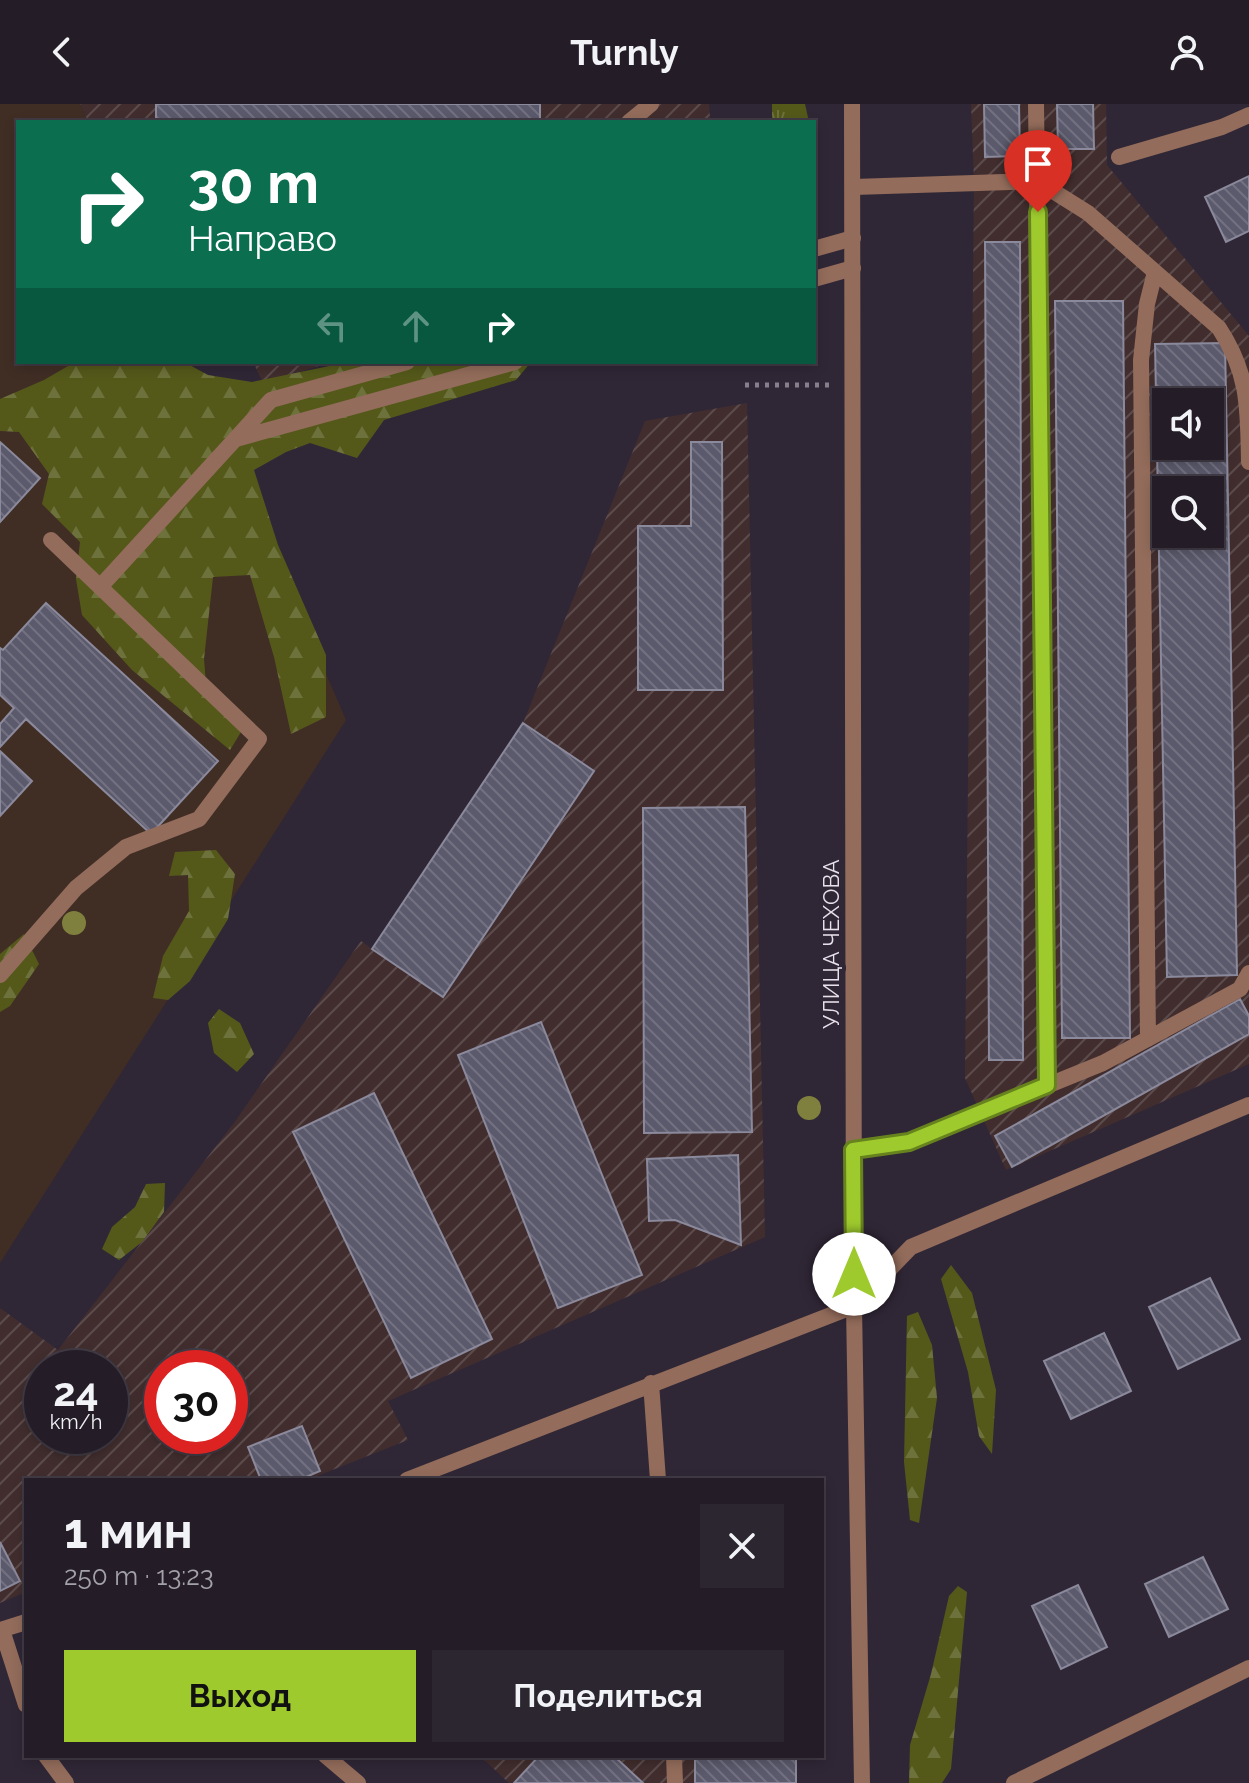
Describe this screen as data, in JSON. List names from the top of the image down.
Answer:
{
  "streets": {
    "street": ["УЛИЦА ЧЕХОВА"]
  },
  "page": {
    "header": "Turnly",
    "turn": ["30 m", "Направо"],
    "speed": "24 km/h",
    "limit": "30",
    "heading": ["1 мин", "250 m · 13:23"],
    "buttons": ["Выход", "Поделиться"]
  }
}
